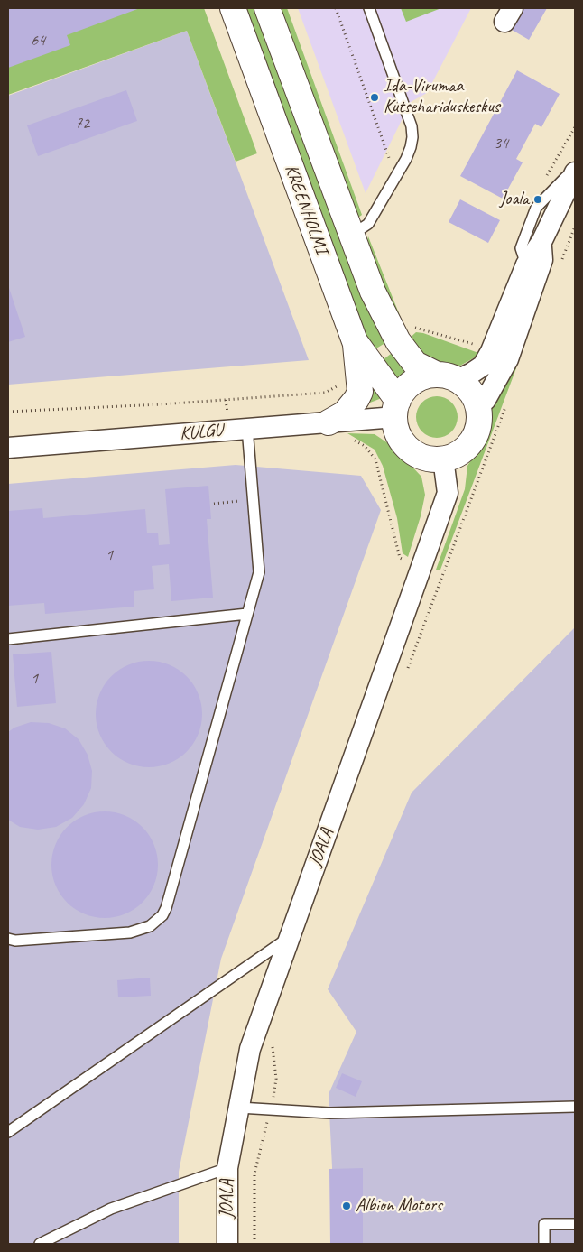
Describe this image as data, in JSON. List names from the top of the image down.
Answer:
{
  "streets": {
    "main road": ["KREENHOLMI"],
    "street": ["KULGU", "JOALA"]
  },
  "crossings": [
    ["KREENHOLMI", "KULGU"],
    ["KREENHOLMI", "JOALA"],
    ["KULGU", "JOALA"]
  ],
  "places": ["Ida-Virumaa Kutsehariduskeskus", "Joala", "Albion Motors"],
  "house_numbers": [
    "64",
    "72",
    "34",
    "1",
    "1"
  ]
}
